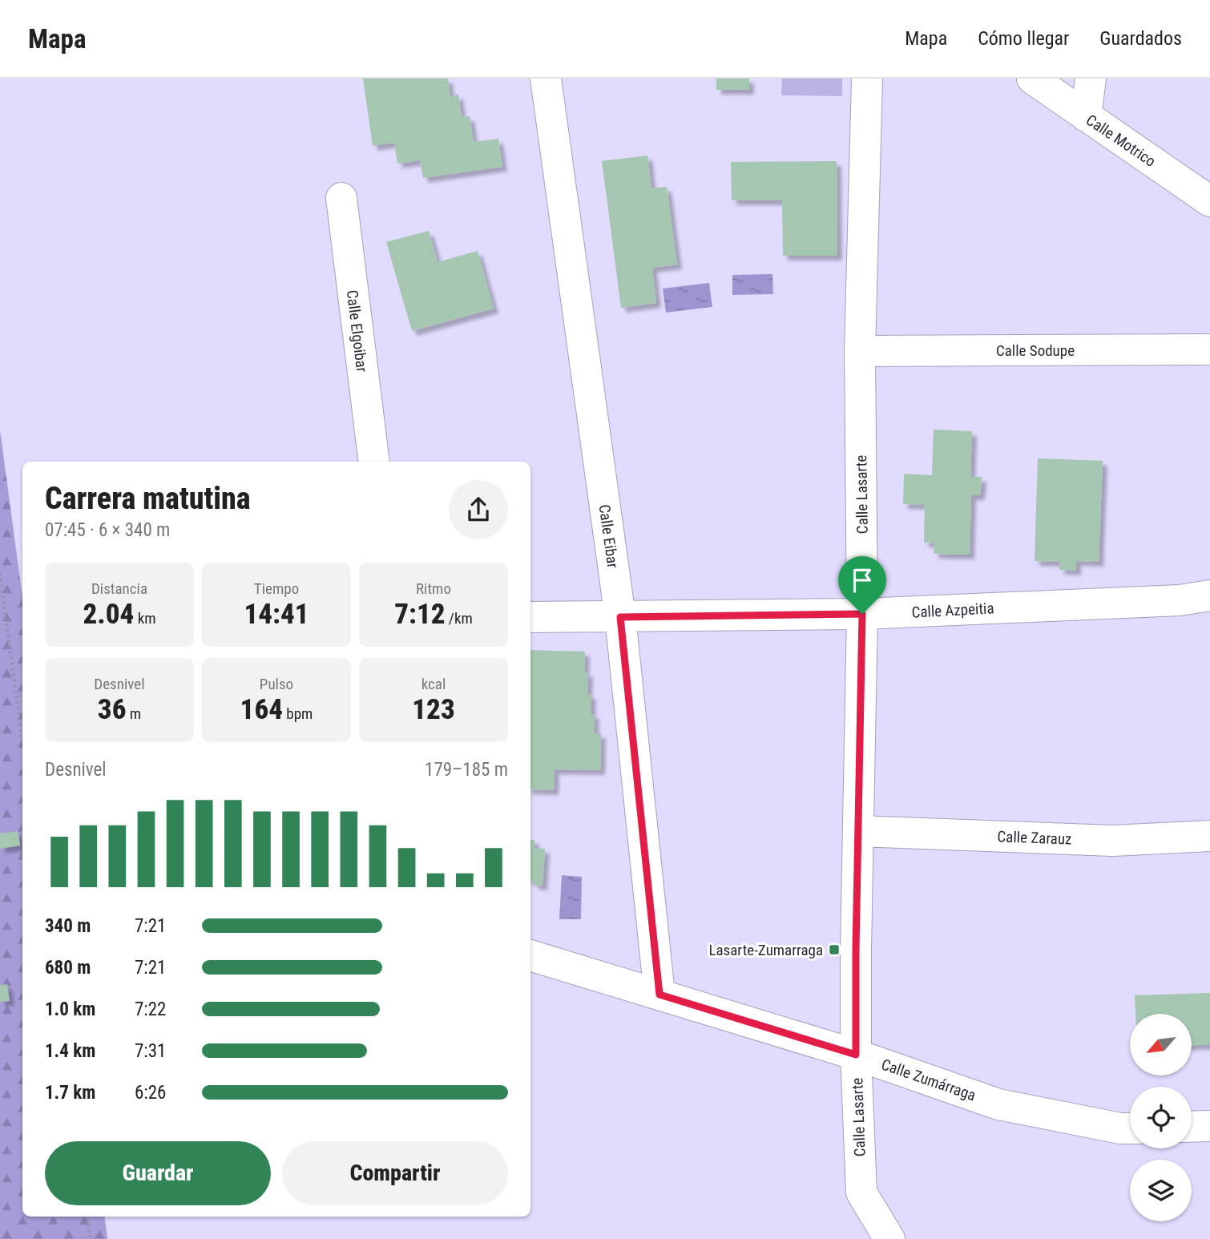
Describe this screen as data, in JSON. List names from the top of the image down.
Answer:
{
  "streets": {
    "street": [
      "Calle Motrico",
      "Calle Elgoibar",
      "Calle Sodupe",
      "Calle Lasarte",
      "Calle Eibar",
      "Calle Azpeitia",
      "Calle Zarauz",
      "Calle Zumárraga"
    ]
  },
  "crossings": [
    ["Calle Sodupe", "Calle Lasarte"],
    ["Calle Lasarte", "Calle Azpeitia"],
    ["Calle Lasarte", "Calle Zarauz"],
    ["Calle Lasarte", "Calle Zumárraga"],
    ["Calle Eibar", "Calle Azpeitia"],
    ["Calle Eibar", "Calle Zumárraga"]
  ],
  "places": {
    "transit": ["Lasarte-Zumarraga"]
  },
  "north": "bottom left",
  "page": {
    "header": "Mapa",
    "nav": ["Mapa", "Cómo llegar", "Guardados"],
    "heading": ["Carrera matutina", "07:45 · 6 × 340 m"],
    "stats": [
      ["Distancia", "2.04 km"],
      ["Tiempo", "14:41"],
      ["Ritmo", "7:12 /km"],
      ["Desnivel", "36 m"],
      ["Pulso", "164 bpm"],
      ["kcal", "123"]
    ],
    "chart": ["Desnivel", "179–185 m"],
    "list": [
      {
        "name": "340 m",
        "note": "7:21"
      },
      {
        "name": "680 m",
        "note": "7:21"
      },
      {
        "name": "1.0 km",
        "note": "7:22"
      },
      {
        "name": "1.4 km",
        "note": "7:31"
      },
      {
        "name": "1.7 km",
        "note": "6:26"
      }
    ],
    "buttons": ["Guardar", "Compartir"]
  }
}
